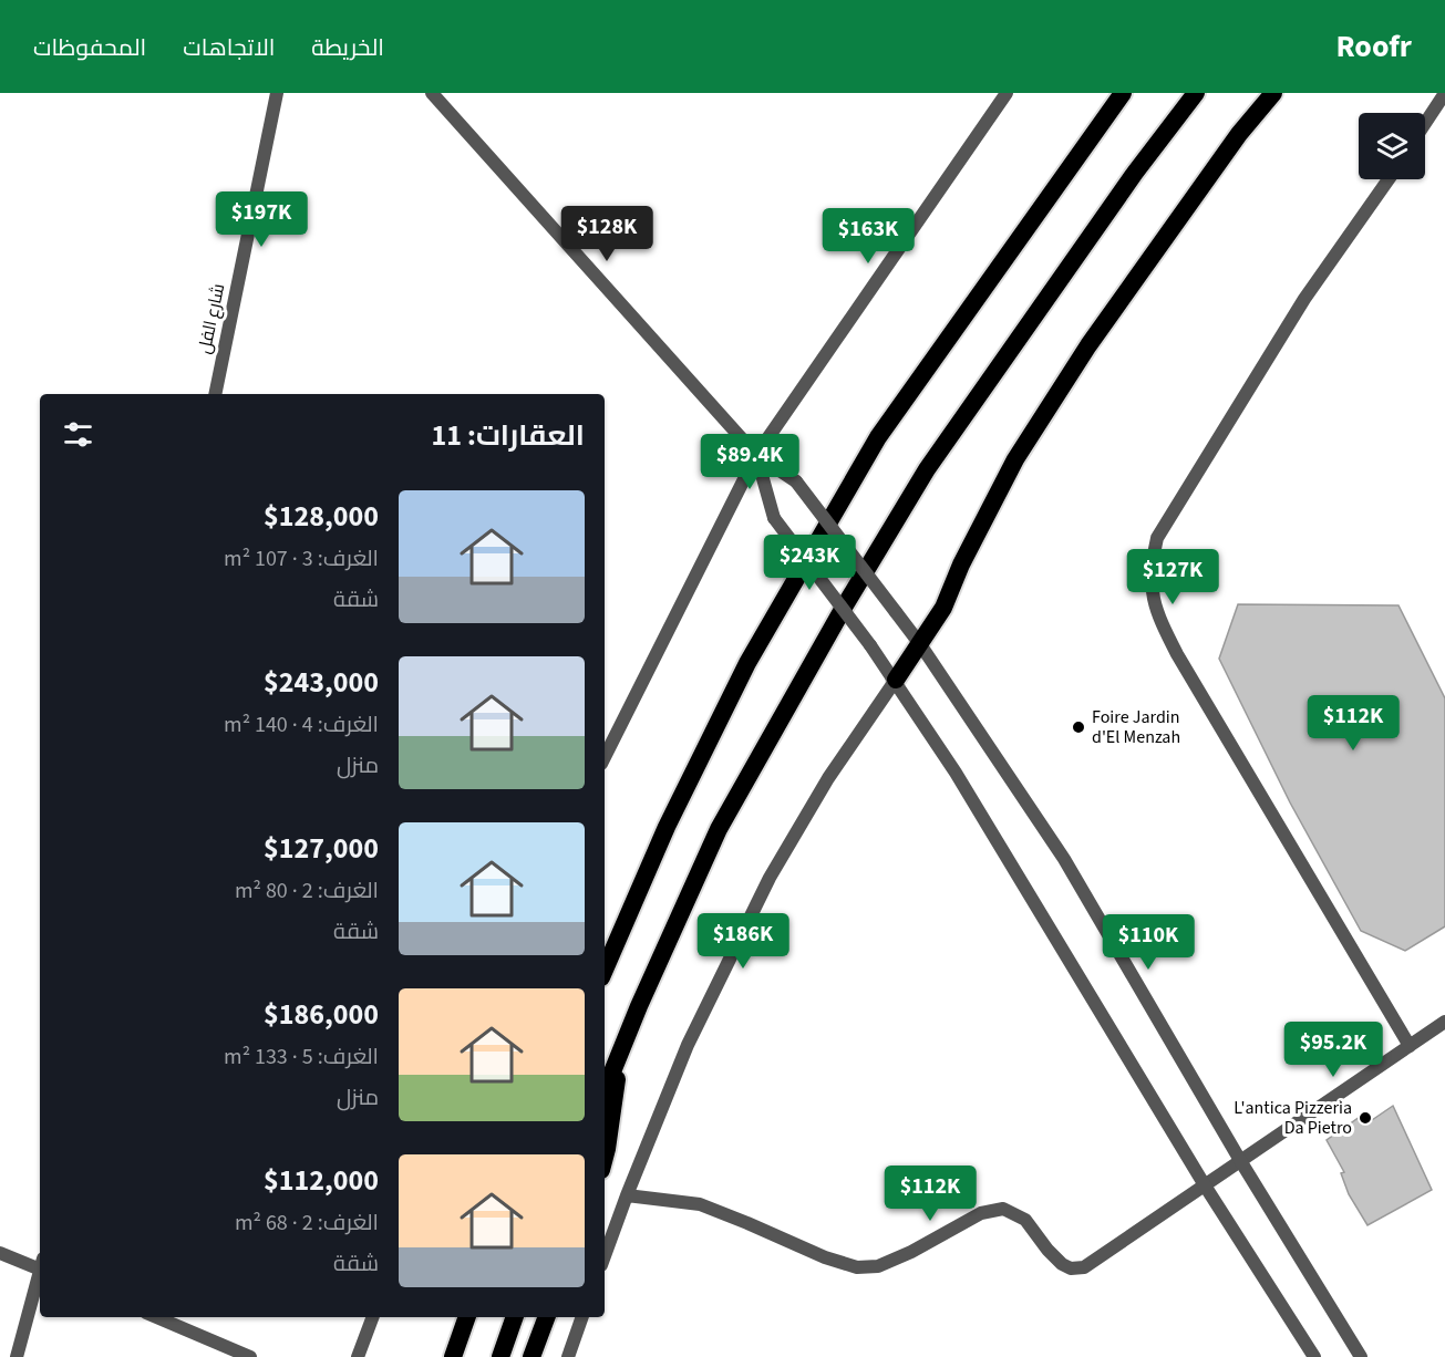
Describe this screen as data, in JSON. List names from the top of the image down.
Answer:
{
  "streets": {
    "street": ["شارع الفل"]
  },
  "places": ["Foire Jardin d'El Menzah", "L'antica Pizzeria Da Pietro"],
  "page": {
    "header": "Roofr",
    "nav": ["الخريطة", "الاتجاهات", "المحفوظات"],
    "price": [
      "$197K",
      "$128K",
      "$163K",
      "$89.4K",
      "$243K",
      "$127K",
      "$112K",
      "$186K",
      "$110K",
      "$95.2K",
      "$112K"
    ],
    "heading": "العقارات: 11",
    "list": [
      {
        "name": "$128,000",
        "note": "الغرف: 3 · 107 m² · شقة"
      },
      {
        "name": "$243,000",
        "note": "الغرف: 4 · 140 m² · منزل"
      },
      {
        "name": "$127,000",
        "note": "الغرف: 2 · 80 m² · شقة"
      },
      {
        "name": "$186,000",
        "note": "الغرف: 5 · 133 m² · منزل"
      },
      {
        "name": "$112,000",
        "note": "الغرف: 2 · 68 m² · شقة"
      }
    ]
  }
}
